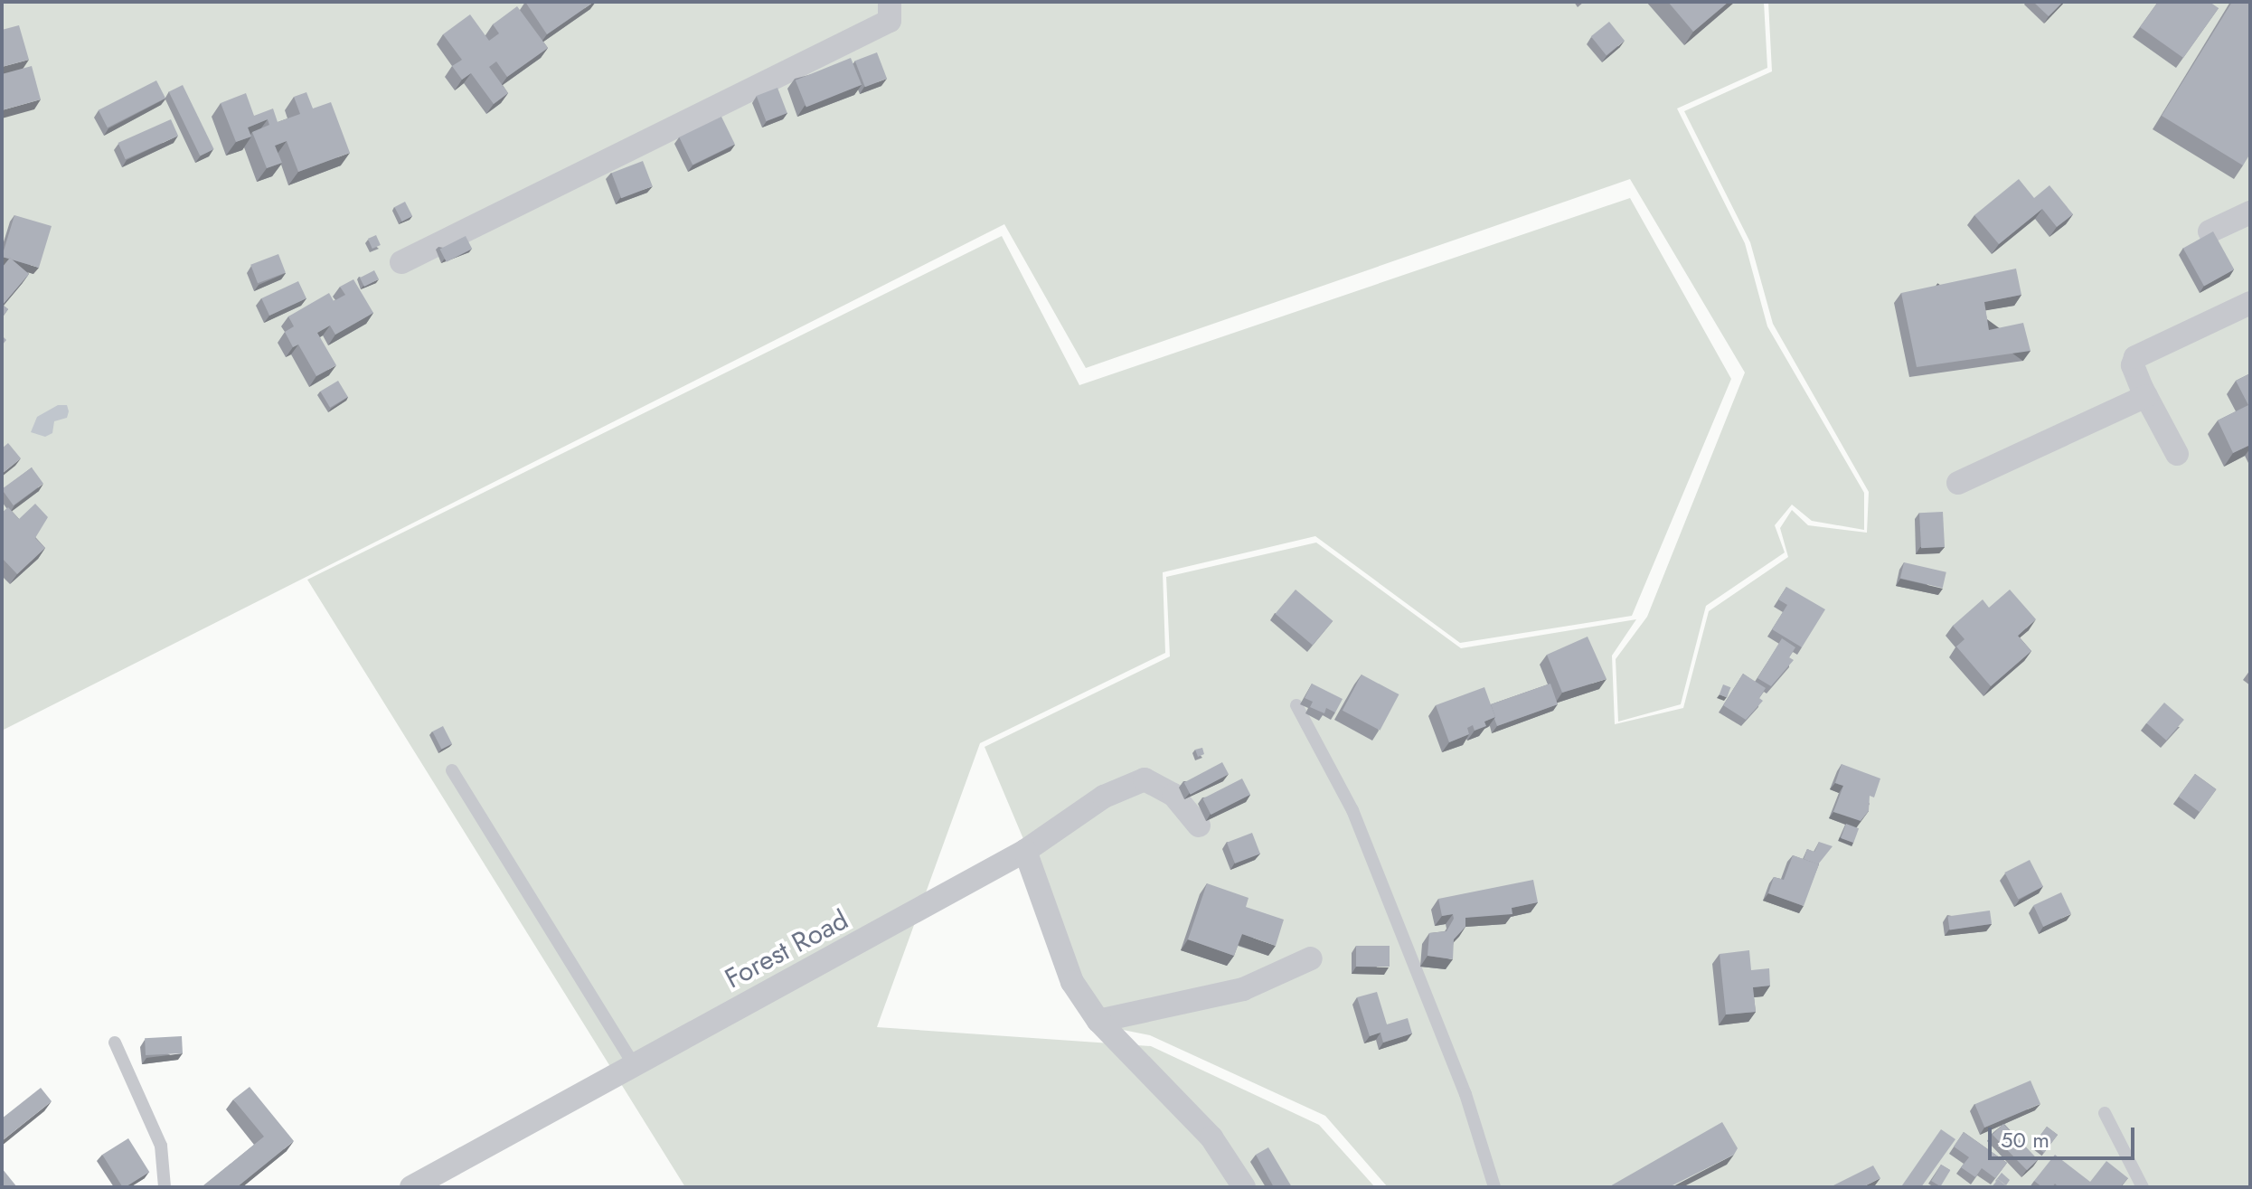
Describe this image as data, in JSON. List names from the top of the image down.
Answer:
{
  "streets": {
    "street": ["Forest Road"]
  },
  "scale_bar": "50 m"
}
